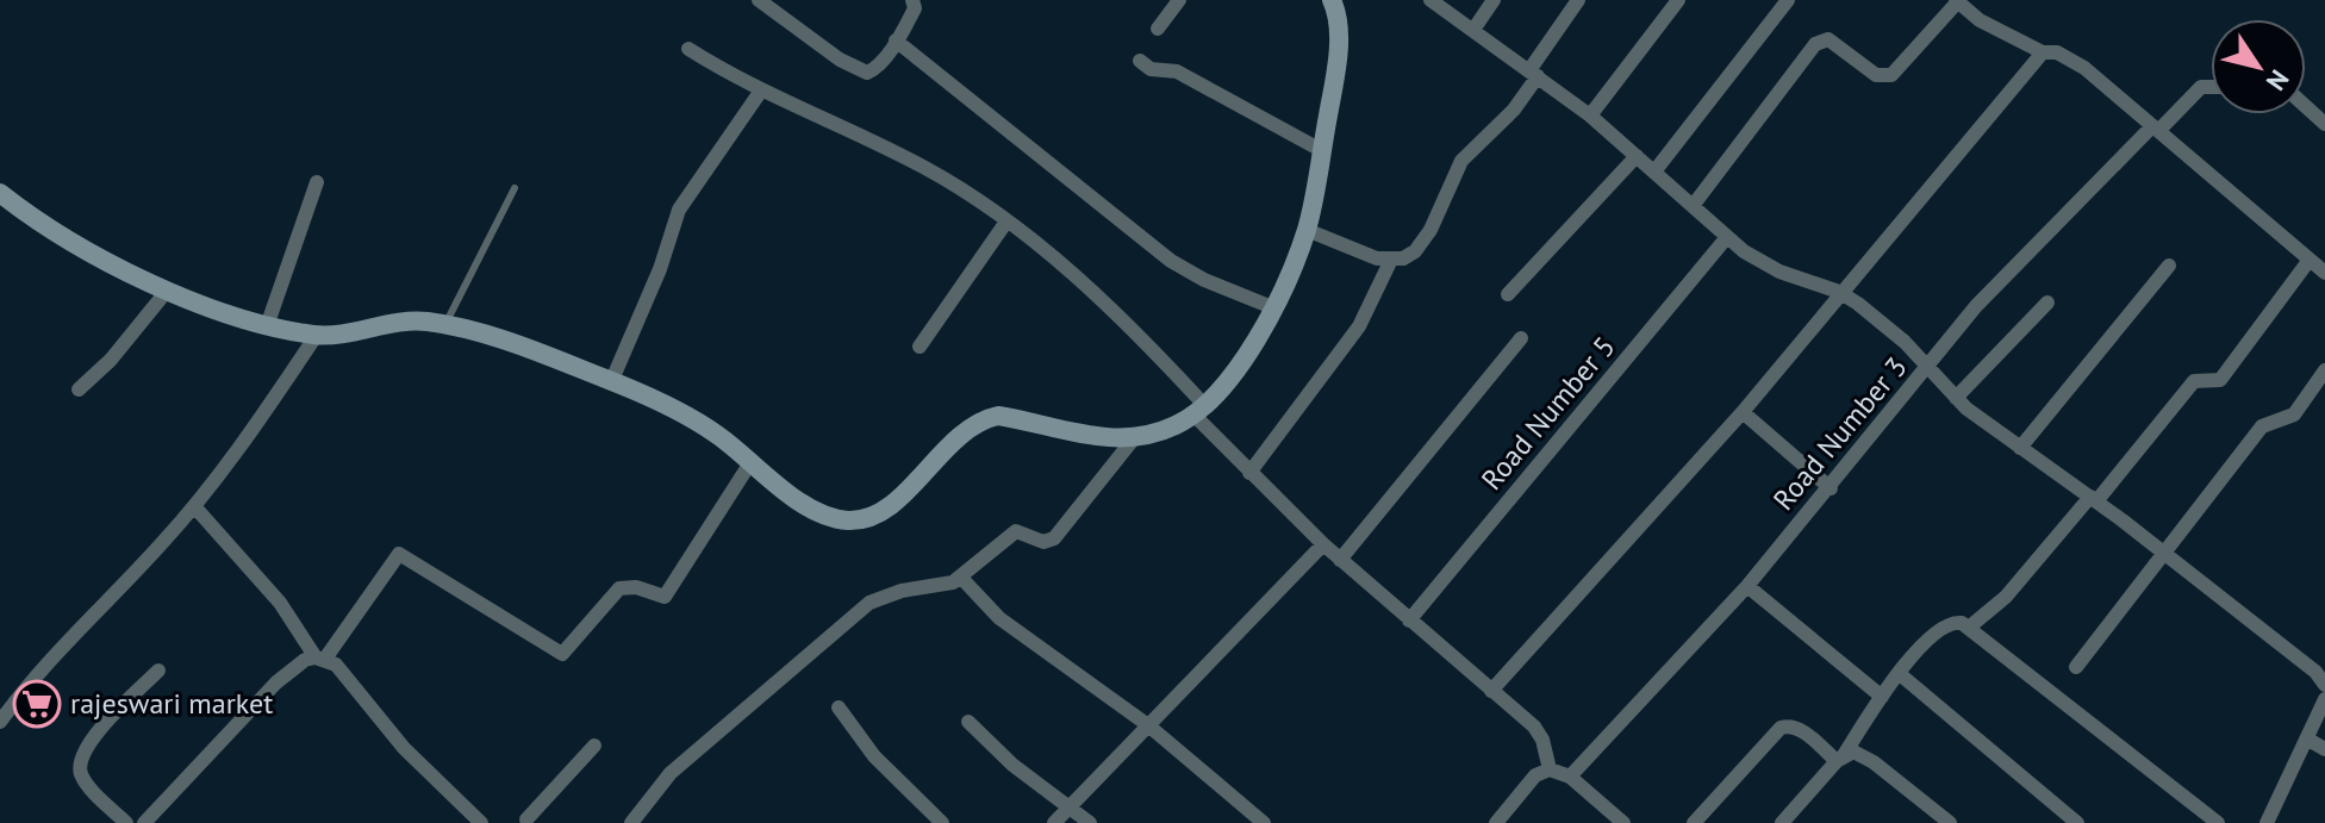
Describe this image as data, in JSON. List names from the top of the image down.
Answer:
{
  "streets": {
    "street": ["Road Number 5", "Road Number 3"]
  },
  "places": {
    "supermarket": ["rajeswari market"]
  },
  "north": "bottom right"
}
